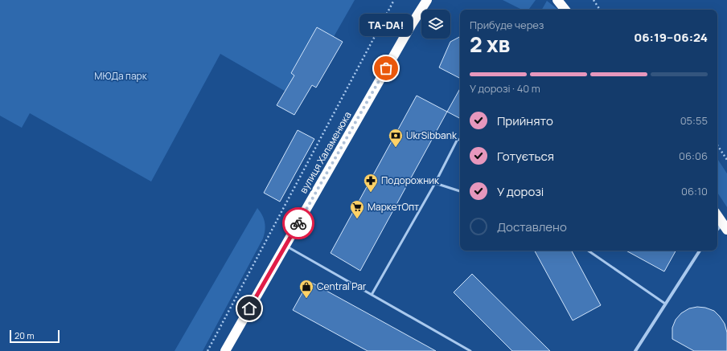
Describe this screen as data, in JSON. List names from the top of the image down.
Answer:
{
  "streets": {
    "highway": ["вулиця Халаменюка"]
  },
  "parks": ["МЮДа парк"],
  "places": {
    "other": ["TA-DA!"],
    "bank": ["UkrSibbank"],
    "pharmacy": ["Подорожник"],
    "supermarket": ["МаркетОпт"],
    "shop": ["Central Par"]
  },
  "scale_bar": "20 m",
  "page": {
    "heading": ["2 хв", "Прибуде через", "06:19–06:24"],
    "bubble": "TA-DA!",
    "bar": "У дорозі · 40 m",
    "list": [
      ["Прийнято", "05:55"],
      ["Готується", "06:06"],
      ["У дорозі", "06:10"],
      "Доставлено"
    ],
    "scale": "20 m"
  }
}
